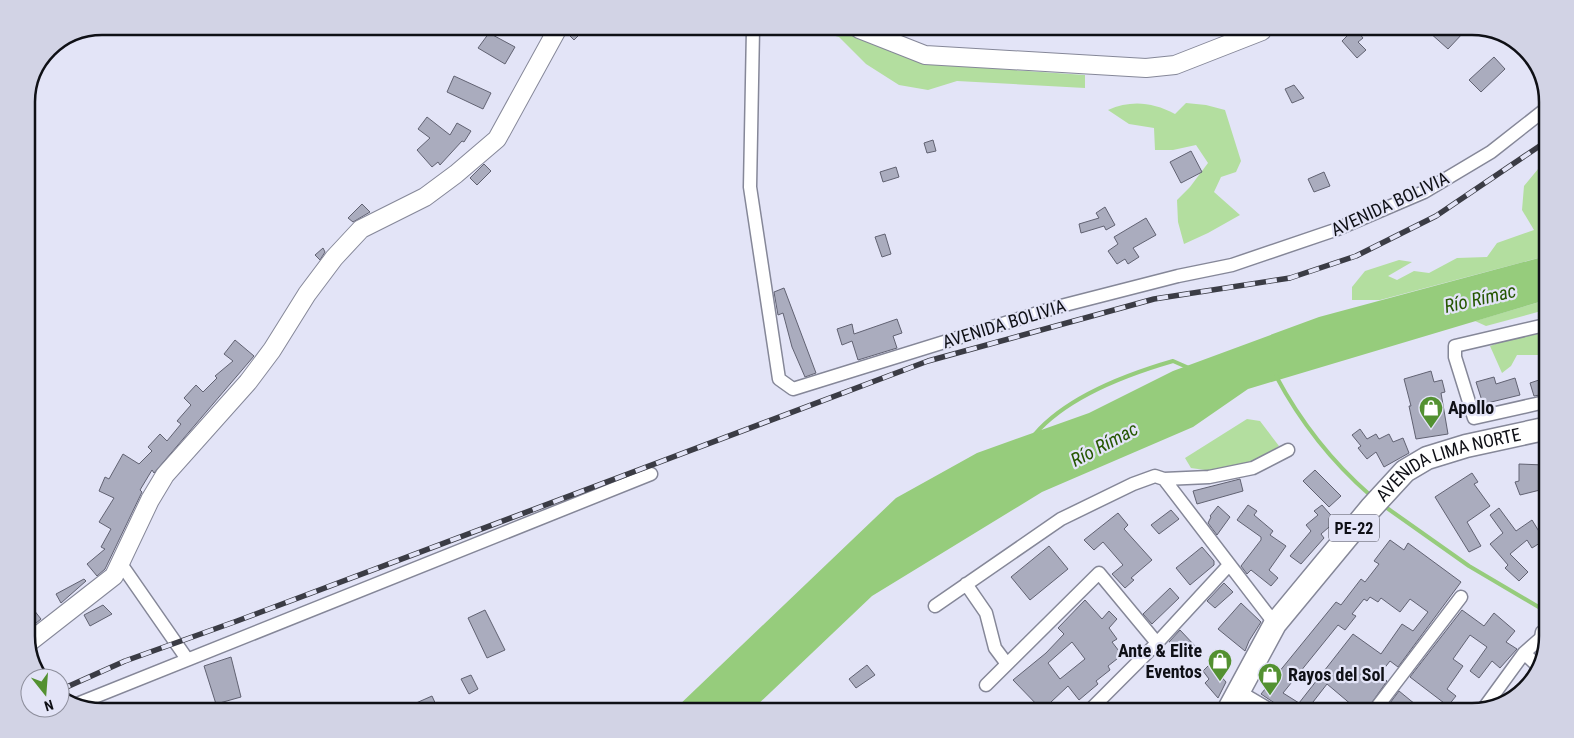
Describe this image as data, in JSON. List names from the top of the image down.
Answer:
{
  "streets": {
    "highway": ["AVENIDA LIMA NORTE", "PE-22"],
    "street": ["AVENIDA BOLIVIA"]
  },
  "water": ["Río Rímac"],
  "places": {
    "shop": ["Apollo", "Ante & Elite Eventos", "Rayos del Sol"]
  },
  "north": "bottom"
}
